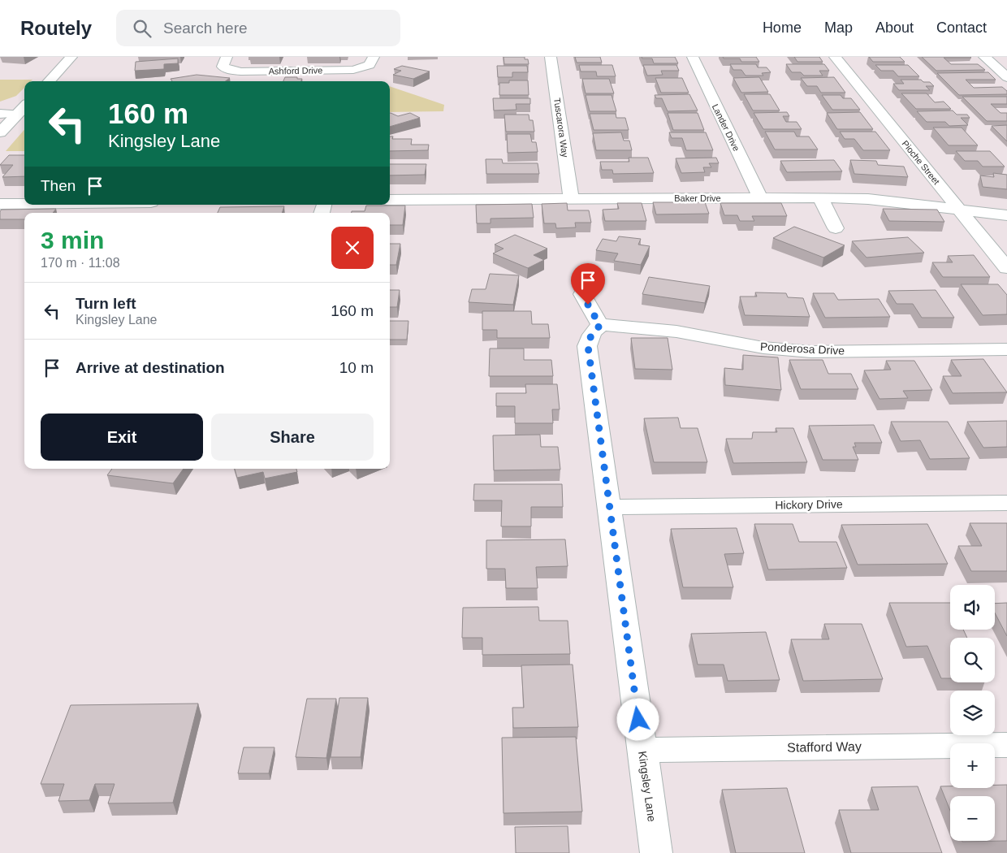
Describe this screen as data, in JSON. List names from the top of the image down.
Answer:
{
  "streets": {
    "street": [
      "Ashford Drive",
      "Tuscarora Way",
      "Lander Drive",
      "Pioche Street",
      "Baker Drive",
      "Ponderosa Drive",
      "Hickory Drive",
      "Stafford Way",
      "Kingsley Lane"
    ]
  },
  "crossings": [
    ["Tuscarora Way", "Baker Drive"],
    ["Lander Drive", "Baker Drive"],
    ["Pioche Street", "Baker Drive"],
    ["Ponderosa Drive", "Kingsley Lane"],
    ["Hickory Drive", "Kingsley Lane"],
    ["Stafford Way", "Kingsley Lane"]
  ],
  "page": {
    "header": "Routely",
    "search": "Search here",
    "nav": [
      "Home",
      "Map",
      "About",
      "Contact"
    ],
    "turn": ["160 m", "Kingsley Lane"],
    "then": "Then",
    "heading": ["3 min", "170 m · 11:08"],
    "list": [
      {
        "name": "Turn left",
        "note": "Kingsley Lane",
        "value": "160 m"
      },
      {
        "name": "Arrive at destination",
        "value": "10 m"
      }
    ],
    "buttons": ["Exit", "Share"],
    "map_buttons": ["+", "−"]
  }
}
